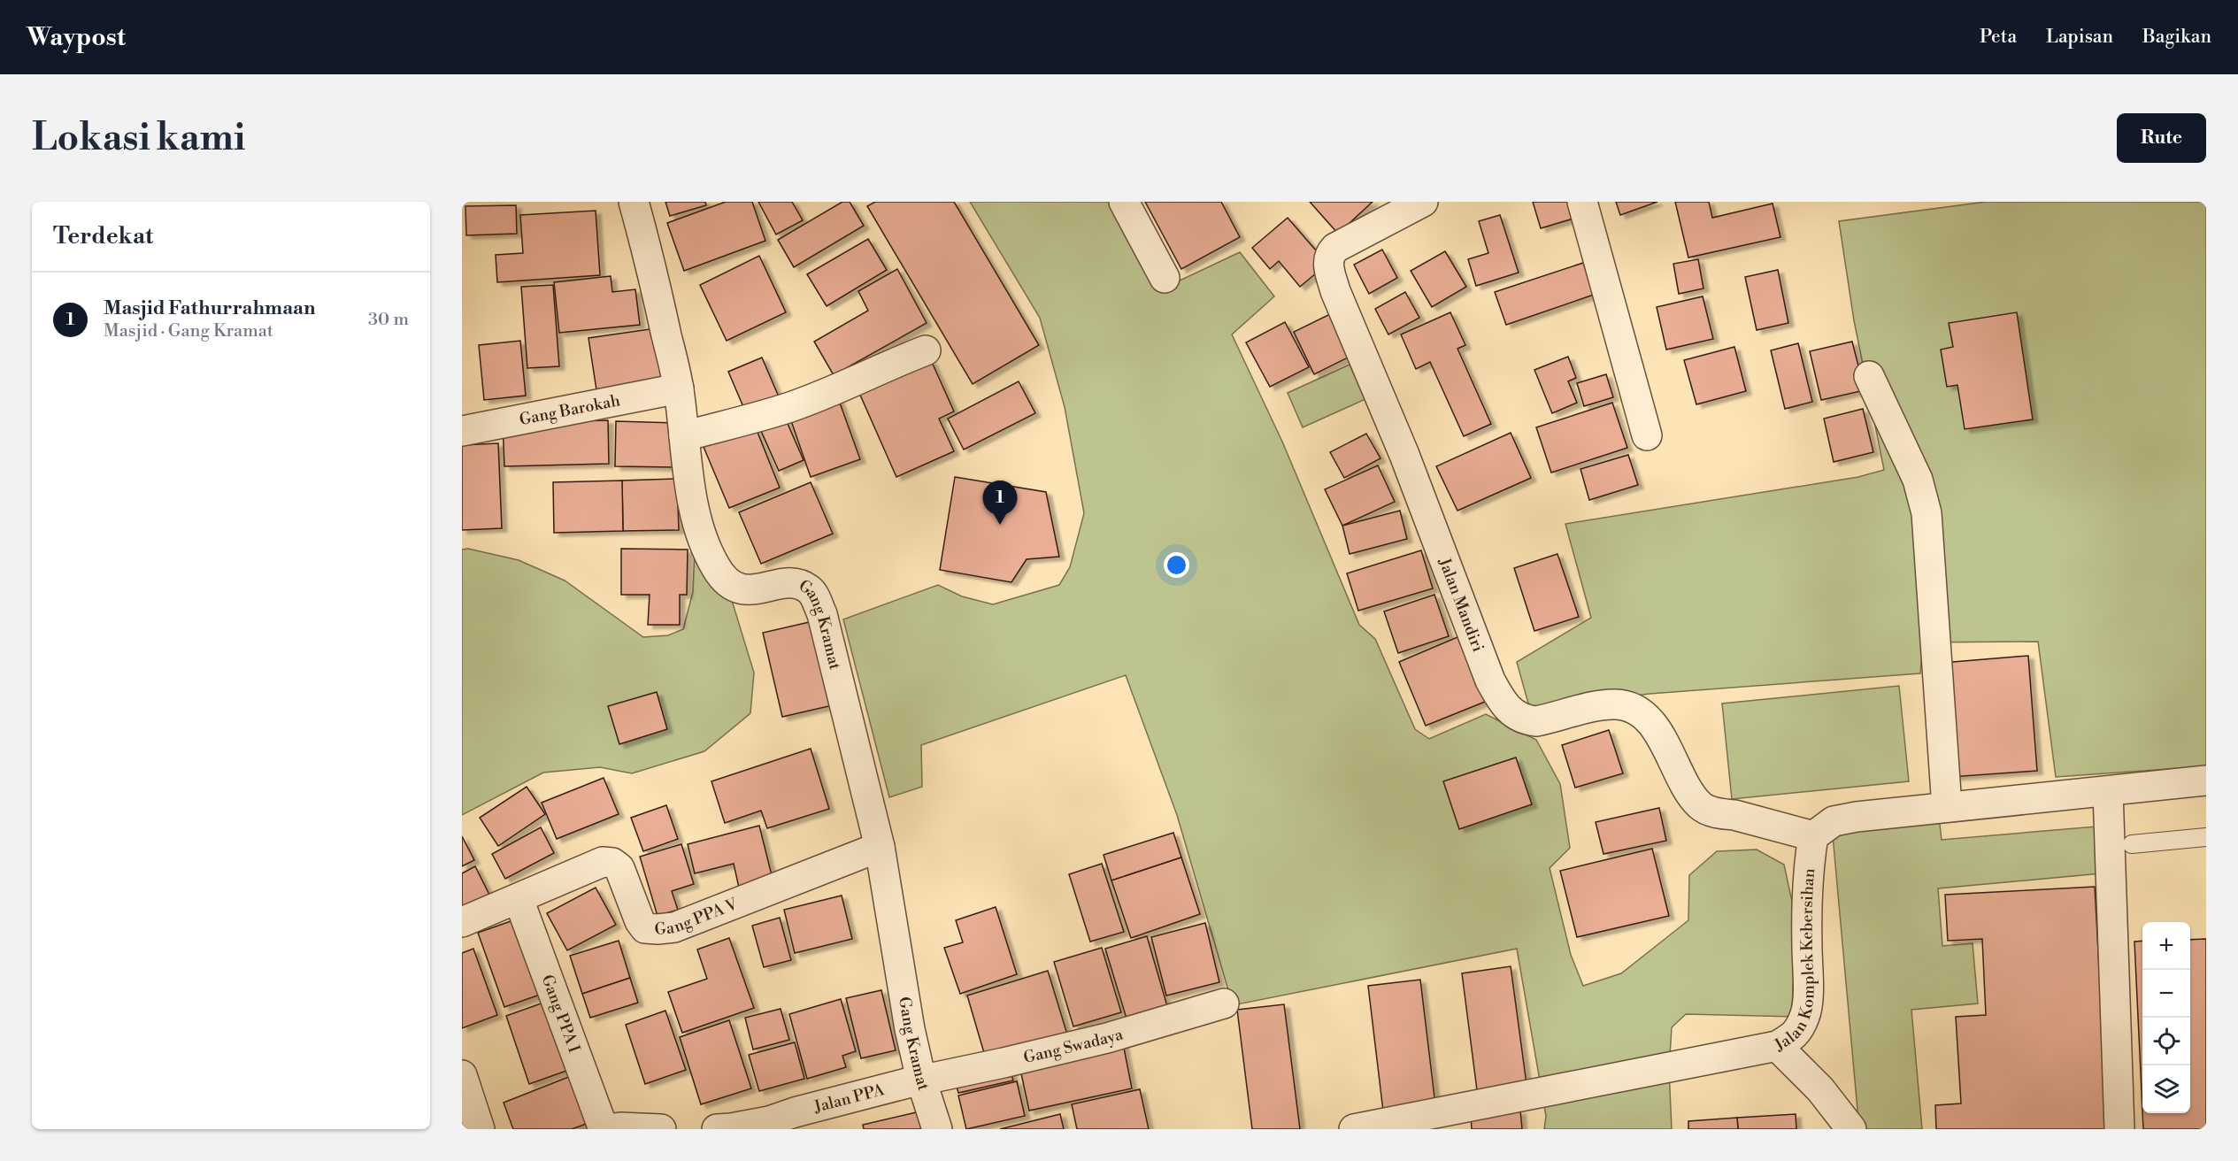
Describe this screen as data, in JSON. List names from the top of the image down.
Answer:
{
  "streets": {
    "street": [
      "Gang Barokah",
      "Jalan Mandiri",
      "Gang Kramat",
      "Gang PPA V",
      "Jalan Komplek Kebersihan",
      "Gang PPA I",
      "Gang Swadaya",
      "Jalan PPA"
    ]
  },
  "crossings": [
    ["Gang Barokah", "Gang Kramat"],
    ["Jalan Mandiri", "Jalan Komplek Kebersihan"],
    ["Gang Kramat", "Gang PPA V"],
    ["Gang Kramat", "Gang Swadaya"],
    ["Gang Kramat", "Jalan PPA"],
    ["Gang PPA V", "Gang PPA I"],
    ["Gang Swadaya", "Jalan PPA"]
  ],
  "page": {
    "header": "Waypost",
    "nav": ["Peta", "Lapisan", "Bagikan"],
    "buttons": "Rute",
    "title": "Lokasi kami",
    "heading": "Terdekat",
    "list": [
      {
        "mark": "1",
        "name": "Masjid Fathurrahmaan",
        "note": "Masjid · Gang Kramat",
        "value": "30 m"
      }
    ],
    "pins": "1",
    "map_buttons": ["+", "−"]
  }
}
